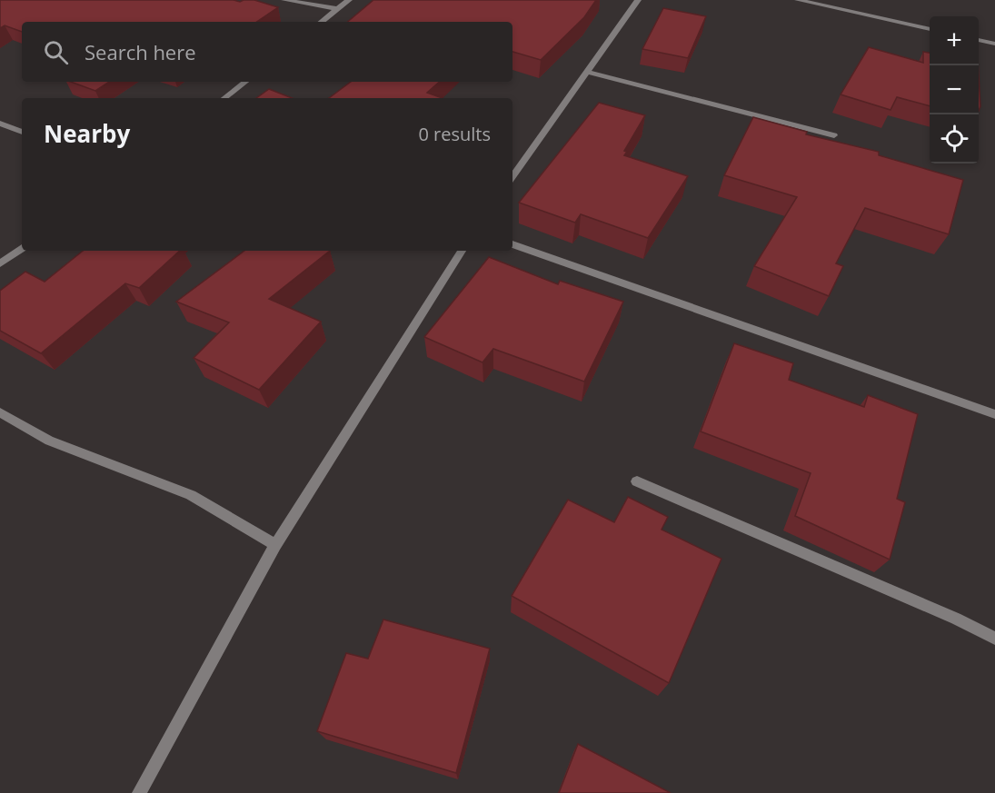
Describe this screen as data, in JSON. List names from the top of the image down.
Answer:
{
  "page": {
    "map_buttons": ["+", "−"],
    "search": "Search here",
    "heading": ["Nearby", "0 results"]
  }
}
